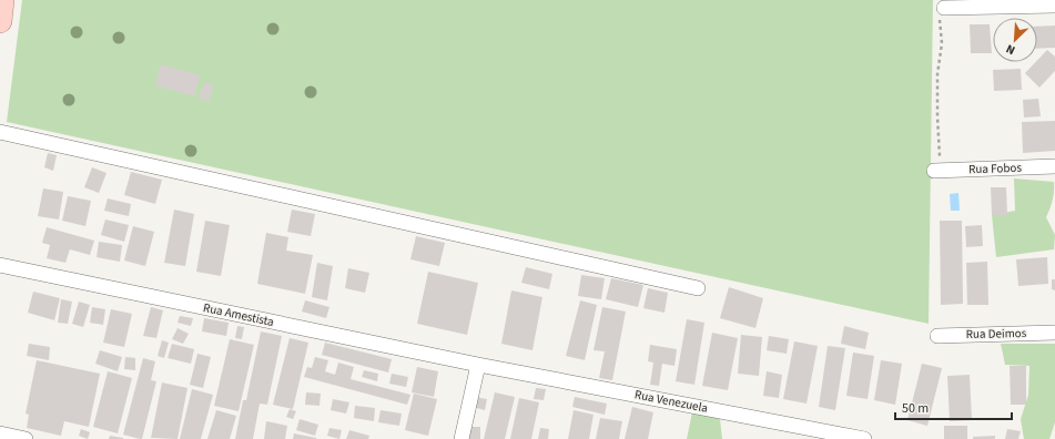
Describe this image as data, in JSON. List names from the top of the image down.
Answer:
{
  "streets": {
    "street": [
      "Rua Fobos",
      "Rua Amestista",
      "Rua Deimos",
      "Rua Venezuela"
    ]
  },
  "crossings": [
    ["Rua Amestista", "Rua Venezuela"]
  ],
  "scale_bar": "50 m",
  "north": "bottom left"
}
